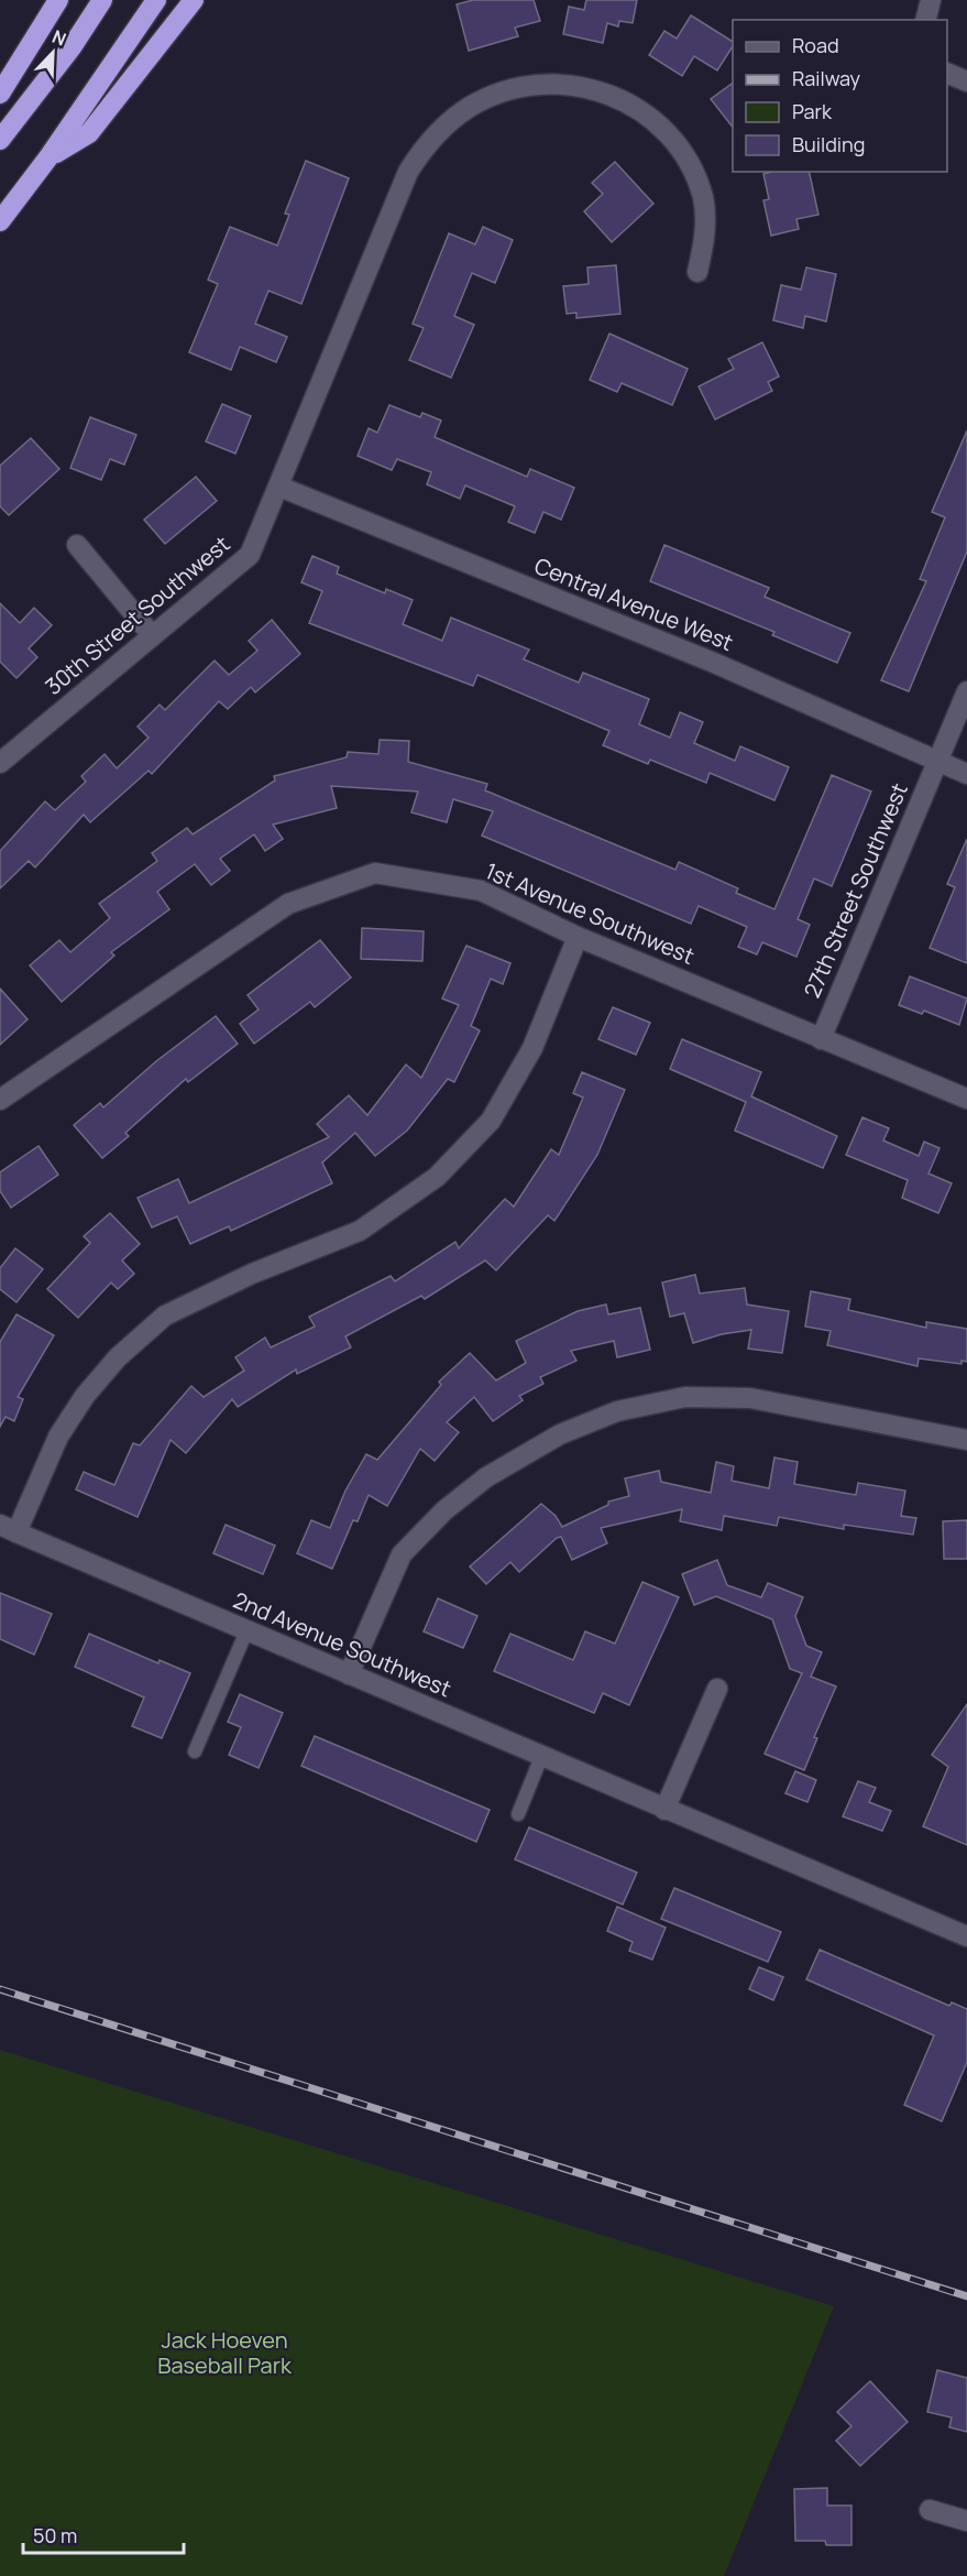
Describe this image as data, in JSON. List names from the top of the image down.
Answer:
{
  "streets": {
    "street": [
      "Central Avenue West",
      "30th Street Southwest",
      "27th Street Southwest",
      "1st Avenue Southwest",
      "2nd Avenue Southwest"
    ]
  },
  "crossings": [
    ["Central Avenue West", "30th Street Southwest"],
    ["Central Avenue West", "27th Street Southwest"],
    ["27th Street Southwest", "1st Avenue Southwest"]
  ],
  "parks": ["Jack Hoeven Baseball Park"],
  "legend": [
    "Road",
    "Railway",
    "Park",
    "Building"
  ],
  "scale_bar": "50 m",
  "north": "top right"
}
